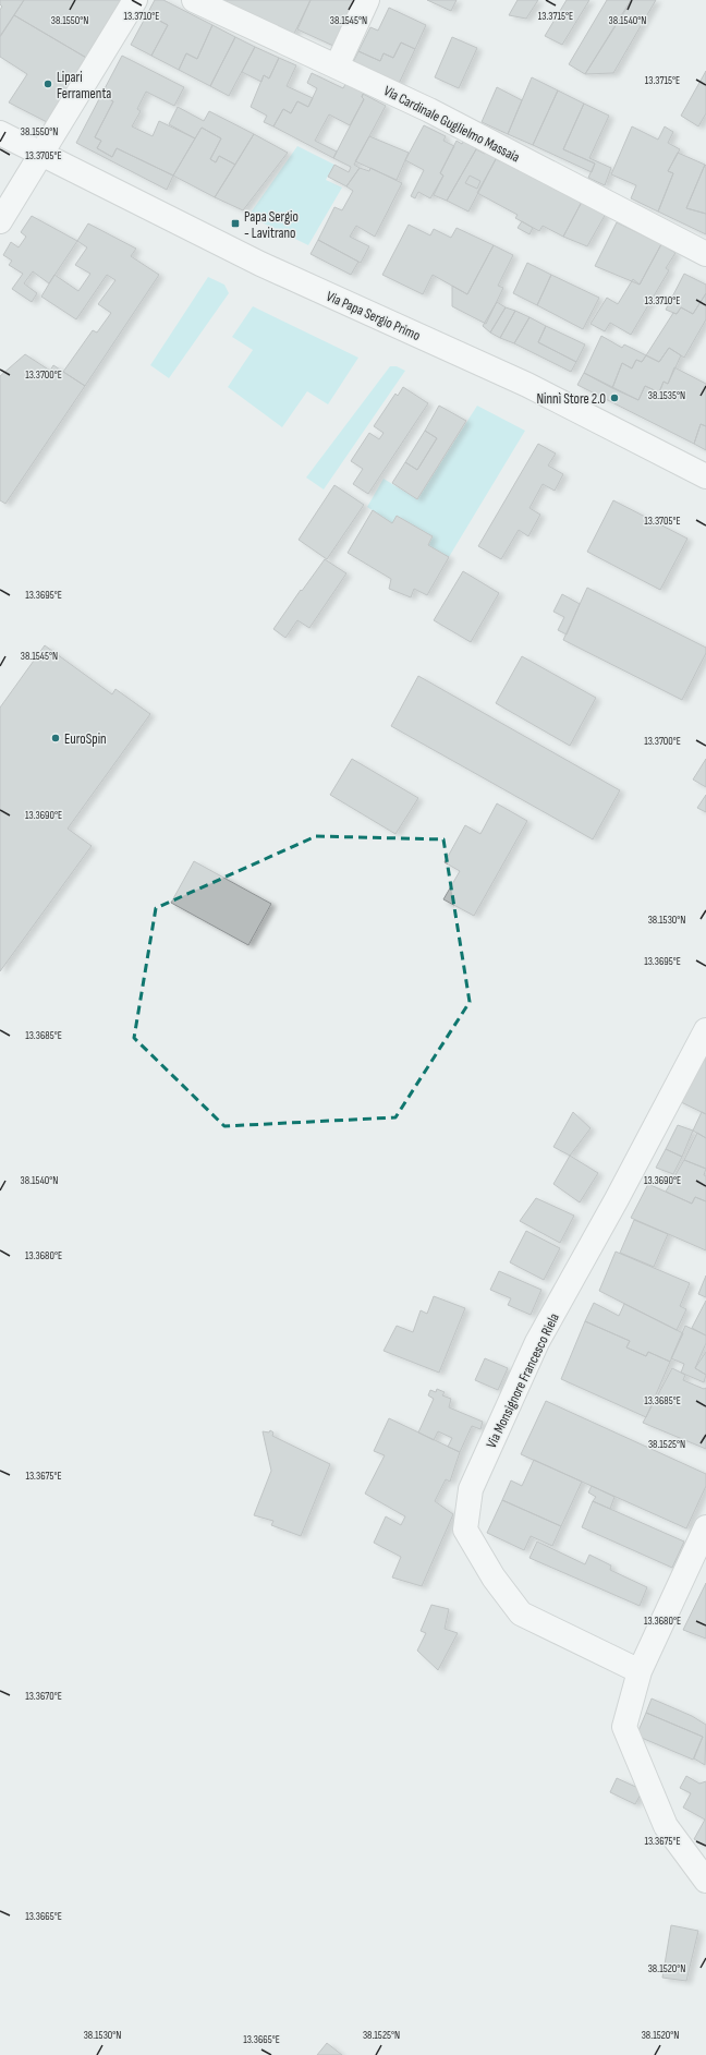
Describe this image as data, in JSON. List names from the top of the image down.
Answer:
{
  "streets": {
    "street": ["Via Cardinale Guglielmo Massaia", "Via Papa Sergio Primo", "Via Monsignore Francesco Riela"]
  },
  "places": {
    "other": ["Lipari Ferramenta", "Ninnì Store 2.0", "EuroSpin"],
    "transit": ["Papa Sergio - Lavitrano"]
  },
  "coordinates": [
    "13.3710°E",
    "13.3715°E",
    "38.1550°N",
    "38.1545°N",
    "38.1540°N",
    "13.3705°E",
    "13.3700°E",
    "38.1535°N",
    "13.3695°E",
    "13.3690°E",
    "38.1530°N",
    "13.3685°E",
    "13.3680°E",
    "38.1525°N",
    "13.3675°E",
    "13.3670°E",
    "13.3665°E",
    "38.1520°N"
  ]
}
